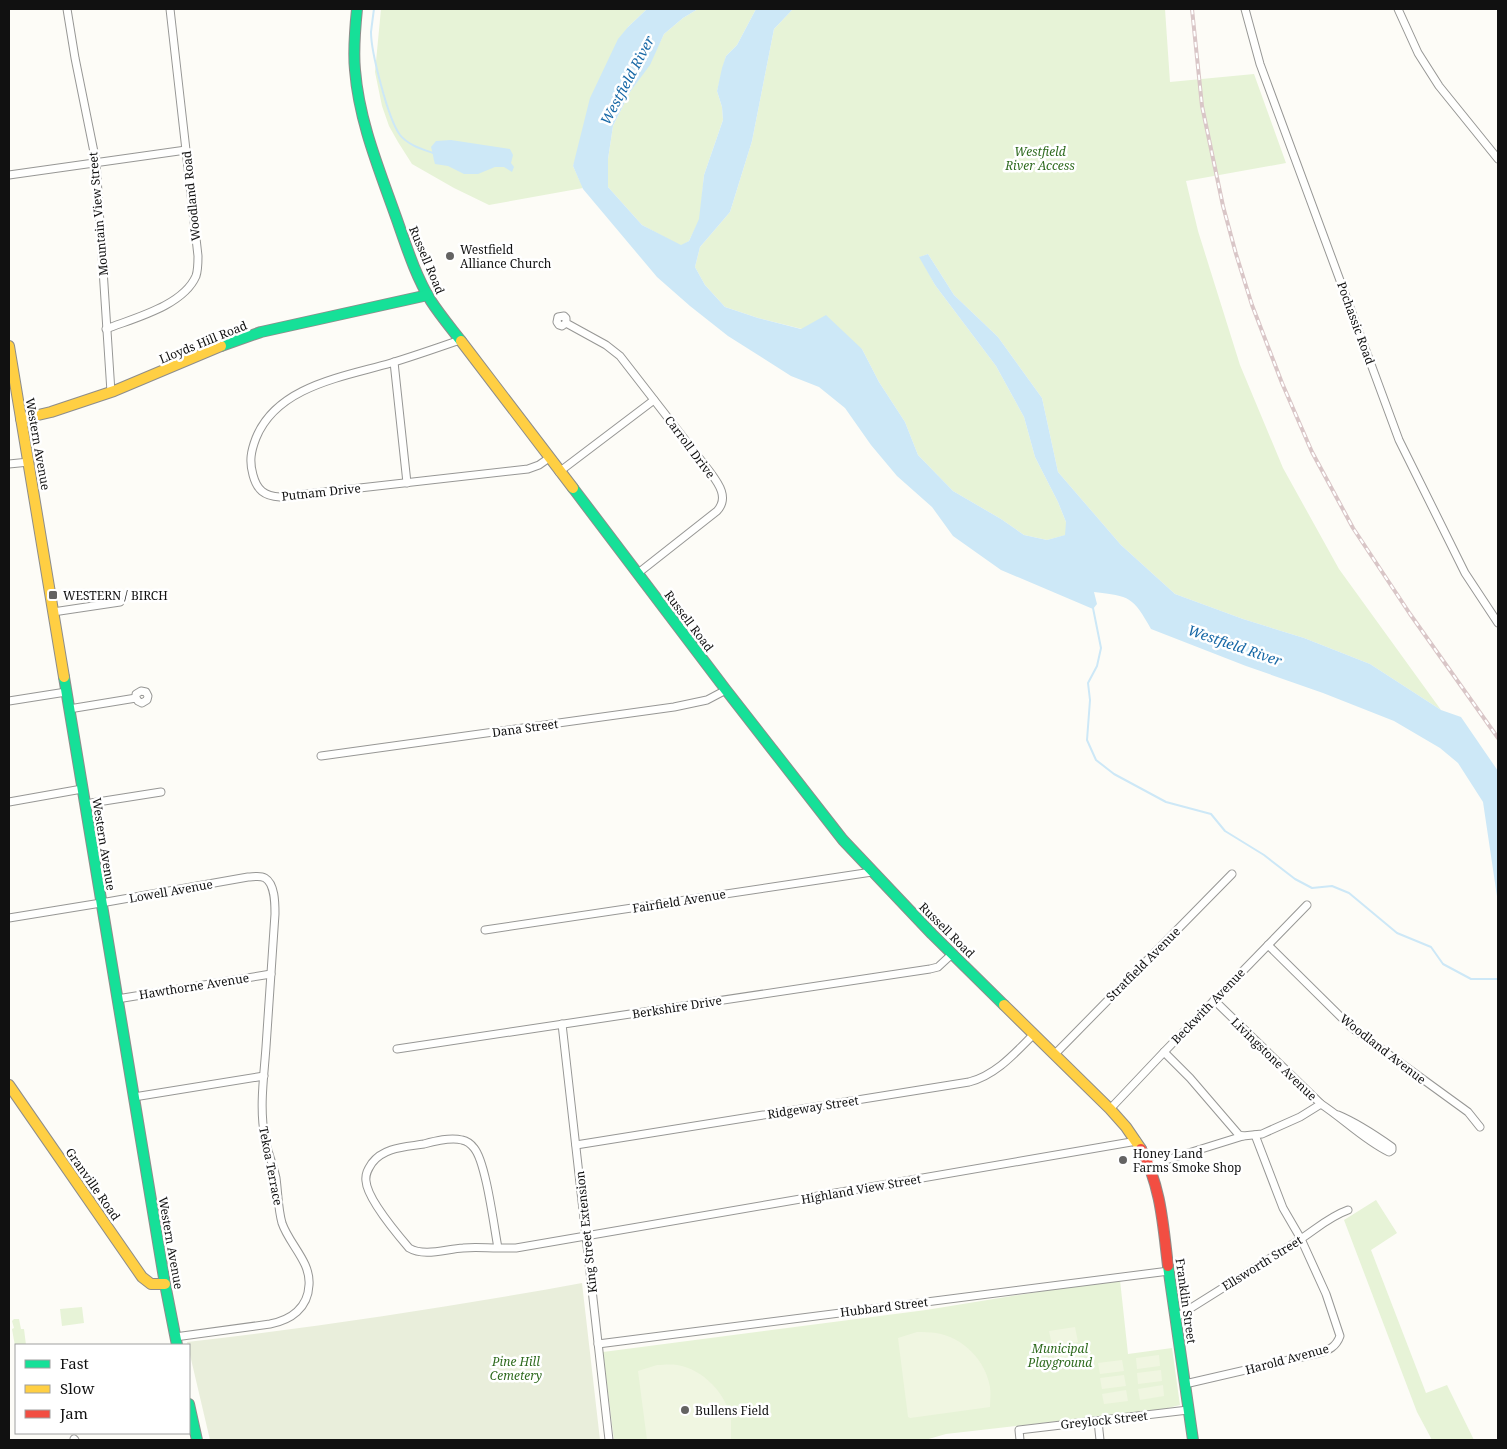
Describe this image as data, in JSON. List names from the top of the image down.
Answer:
{
  "streets": {
    "main road": [
      "Russell Road",
      "Lloyds Hill Road",
      "Western Avenue",
      "Granville Road",
      "Franklin Street"
    ],
    "street": [
      "Woodland Road",
      "Mountain View Street",
      "Pochassic Road",
      "Carroll Drive",
      "Putnam Drive",
      "Dana Street",
      "Lowell Avenue",
      "Fairfield Avenue",
      "Stratfield Avenue",
      "Hawthorne Avenue",
      "Beckwith Avenue",
      "Berkshire Drive",
      "Woodland Avenue",
      "Livingstone Avenue",
      "Ridgeway Street",
      "Tekoa Terrace",
      "Highland View Street",
      "King Street Extension",
      "Ellsworth Street",
      "Hubbard Street",
      "Harold Avenue",
      "Greylock Street"
    ]
  },
  "crossings": [
    ["Woodland Road", "Mountain View Street"],
    ["Mountain View Street", "Lloyds Hill Road"],
    ["Russell Road", "Lloyds Hill Road"],
    ["Russell Road", "Carroll Drive"],
    ["Russell Road", "Putnam Drive"],
    ["Russell Road", "Dana Street"],
    ["Russell Road", "Fairfield Avenue"],
    ["Russell Road", "Stratfield Avenue"],
    ["Russell Road", "Beckwith Avenue"],
    ["Russell Road", "Berkshire Drive"],
    ["Russell Road", "Ridgeway Street"],
    ["Russell Road", "Highland View Street"],
    ["Russell Road", "Franklin Street"],
    ["Lloyds Hill Road", "Western Avenue"],
    ["Western Avenue", "Lowell Avenue"],
    ["Western Avenue", "Hawthorne Avenue"],
    ["Western Avenue", "Tekoa Terrace"],
    ["Western Avenue", "Granville Road"],
    ["Lowell Avenue", "Tekoa Terrace"],
    ["Hawthorne Avenue", "Tekoa Terrace"],
    ["Beckwith Avenue", "Woodland Avenue"],
    ["Beckwith Avenue", "Livingstone Avenue"],
    ["Berkshire Drive", "King Street Extension"],
    ["Ridgeway Street", "King Street Extension"],
    ["Highland View Street", "King Street Extension"],
    ["King Street Extension", "Hubbard Street"],
    ["Ellsworth Street", "Franklin Street"],
    ["Ellsworth Street", "Harold Avenue"],
    ["Franklin Street", "Hubbard Street"],
    ["Franklin Street", "Harold Avenue"],
    ["Franklin Street", "Greylock Street"]
  ],
  "water": ["Westfield River"],
  "parks": ["Westfield River Access", "Municipal Playground", "Pine Hill Cemetery"],
  "places": {
    "other": ["Westfield Alliance Church", "Honey Land Farms Smoke Shop", "Bullens Field"],
    "transit": ["WESTERN / BIRCH"]
  },
  "legend": ["Fast", "Slow", "Jam"]
}
